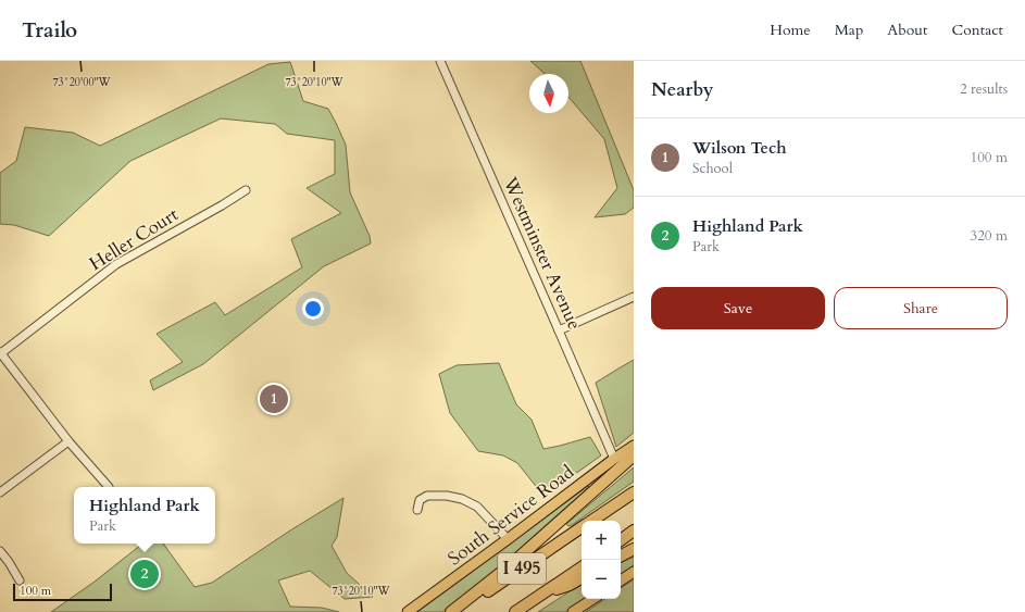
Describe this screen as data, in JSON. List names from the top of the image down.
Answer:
{
  "streets": {
    "highway": ["I 495"],
    "main road": ["South Service Road"],
    "street": ["Heller Court", "Westminster Avenue"]
  },
  "crossings": [
    ["Westminster Avenue", "South Service Road"]
  ],
  "scale_bar": "100 m",
  "north": "bottom",
  "page": {
    "header": "Trailo",
    "nav": [
      "Home",
      "Map",
      "About",
      "Contact"
    ],
    "heading": ["Nearby", "2 results"],
    "list": [
      {
        "mark": "1",
        "name": "Wilson Tech",
        "note": "School",
        "value": "100 m"
      },
      {
        "mark": "2",
        "name": "Highland Park",
        "note": "Park",
        "value": "320 m"
      }
    ],
    "buttons": ["Save", "Share"],
    "pins": ["1", "2"],
    "popup": ["Highland Park", "Park"],
    "map_buttons": ["+", "−"],
    "scale": "100 m"
  },
  "coordinates": ["73°20'00\"W", "73°20'10\"W"]
}
